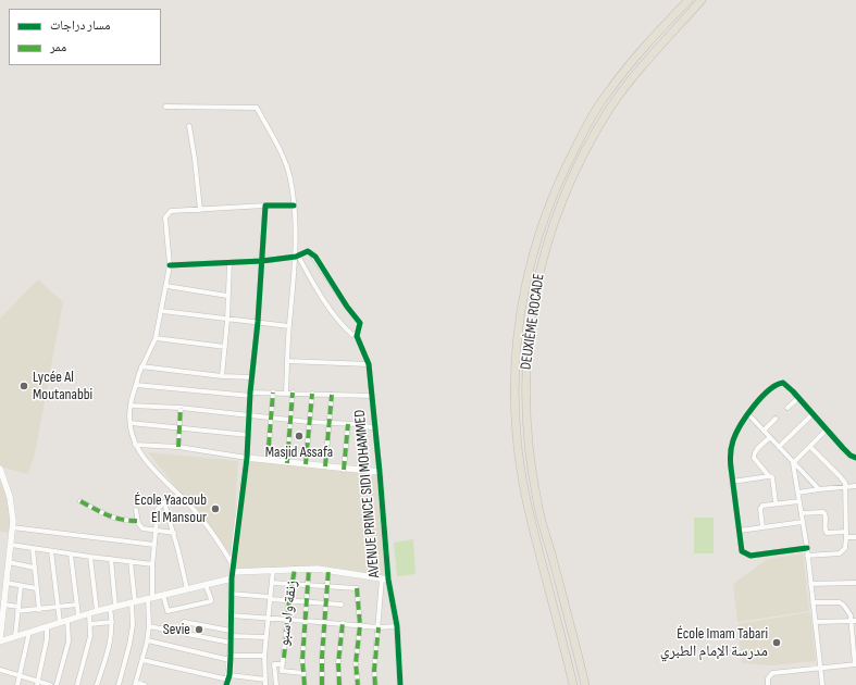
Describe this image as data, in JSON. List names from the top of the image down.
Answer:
{
  "streets": {
    "highway": ["DEUXIÈME ROCADE"],
    "street": ["AVENUE PRINCE SIDI MOHAMMED", "زنقة واد سبو"]
  },
  "places": [
    "Lycée Al Moutanabbi",
    "Masjid Assafa",
    "École Yaacoub El Mansour",
    "Sevie",
    "École Imam Tabari مدرسة الإمام الطبري"
  ],
  "legend": ["مسار دراجات", "ممر"]
}
